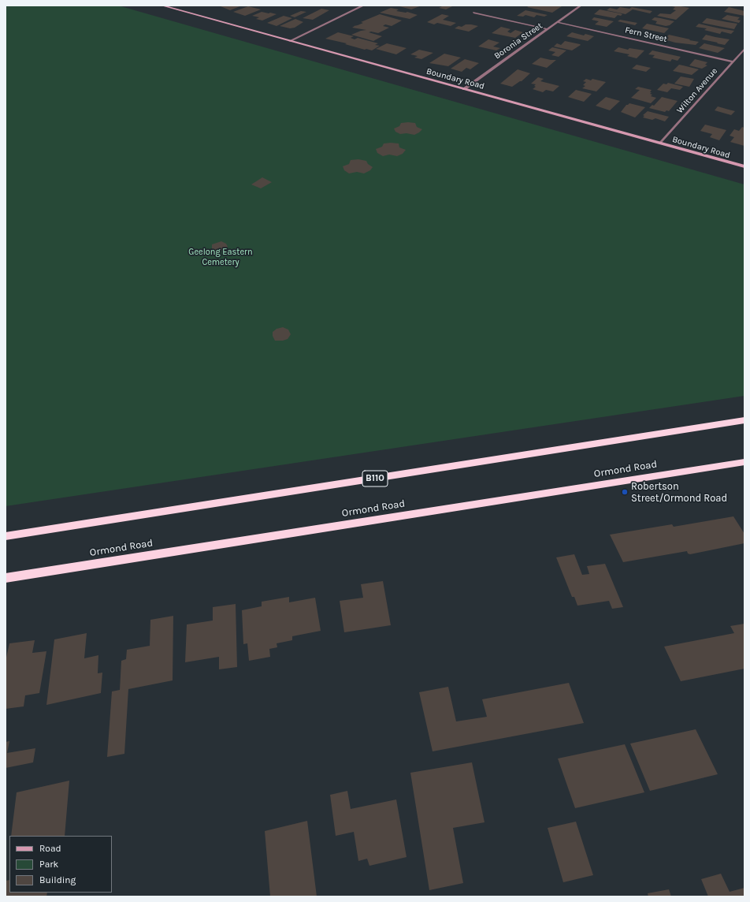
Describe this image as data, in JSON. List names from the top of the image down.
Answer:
{
  "streets": {
    "highway": ["Ormond Road", "B110"],
    "main road": ["Boundary Road"],
    "street": ["Fern Street", "Boronia Street", "Wilton Avenue"]
  },
  "crossings": [
    ["Fern Street", "Boronia Street"],
    ["Fern Street", "Wilton Avenue"],
    ["Boronia Street", "Boundary Road"],
    ["Boundary Road", "Wilton Avenue"]
  ],
  "parks": ["Geelong Eastern Cemetery"],
  "places": ["Robertson Street/Ormond Road"],
  "legend": ["Road", "Park", "Building"]
}
